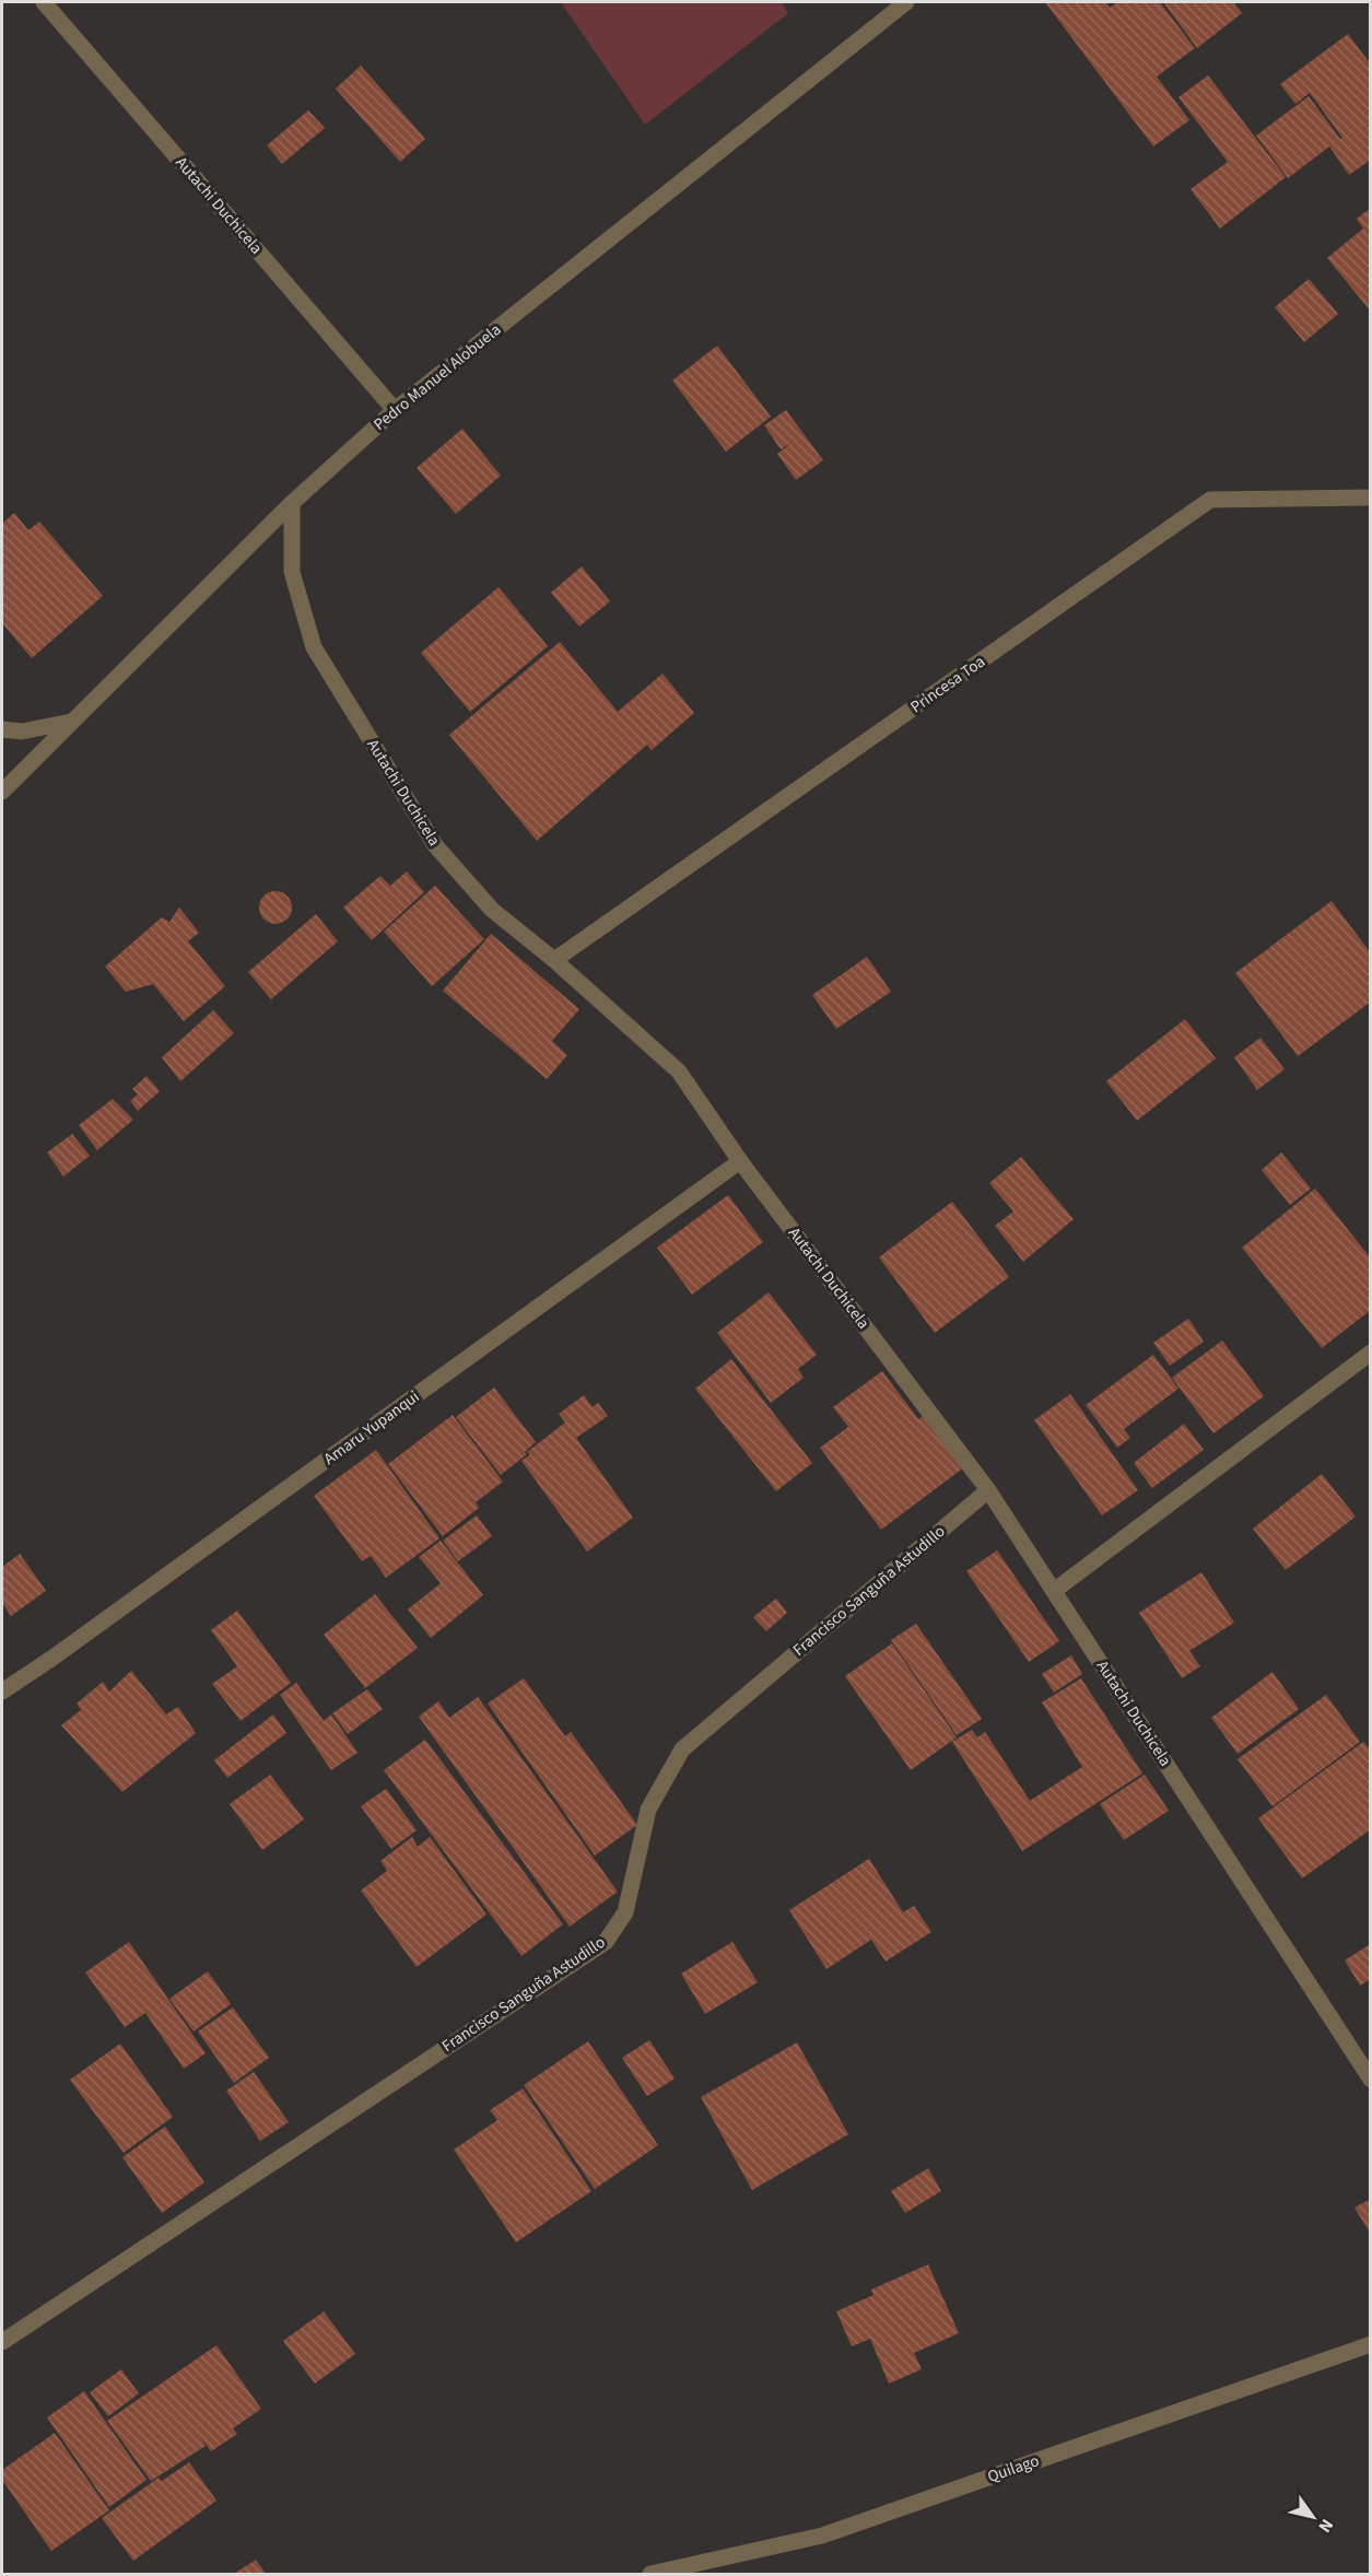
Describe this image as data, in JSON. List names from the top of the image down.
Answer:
{
  "streets": {
    "street": [
      "Autachi Duchicela",
      "Pedro Manuel Alobuela",
      "Princesa Toa",
      "Amaru Yupanqui",
      "Francisco Sanguña Astudillo",
      "Quilago"
    ]
  },
  "crossings": [
    ["Autachi Duchicela", "Pedro Manuel Alobuela"],
    ["Autachi Duchicela", "Princesa Toa"],
    ["Autachi Duchicela", "Amaru Yupanqui"],
    ["Autachi Duchicela", "Francisco Sanguña Astudillo"]
  ],
  "north": "bottom right"
}
